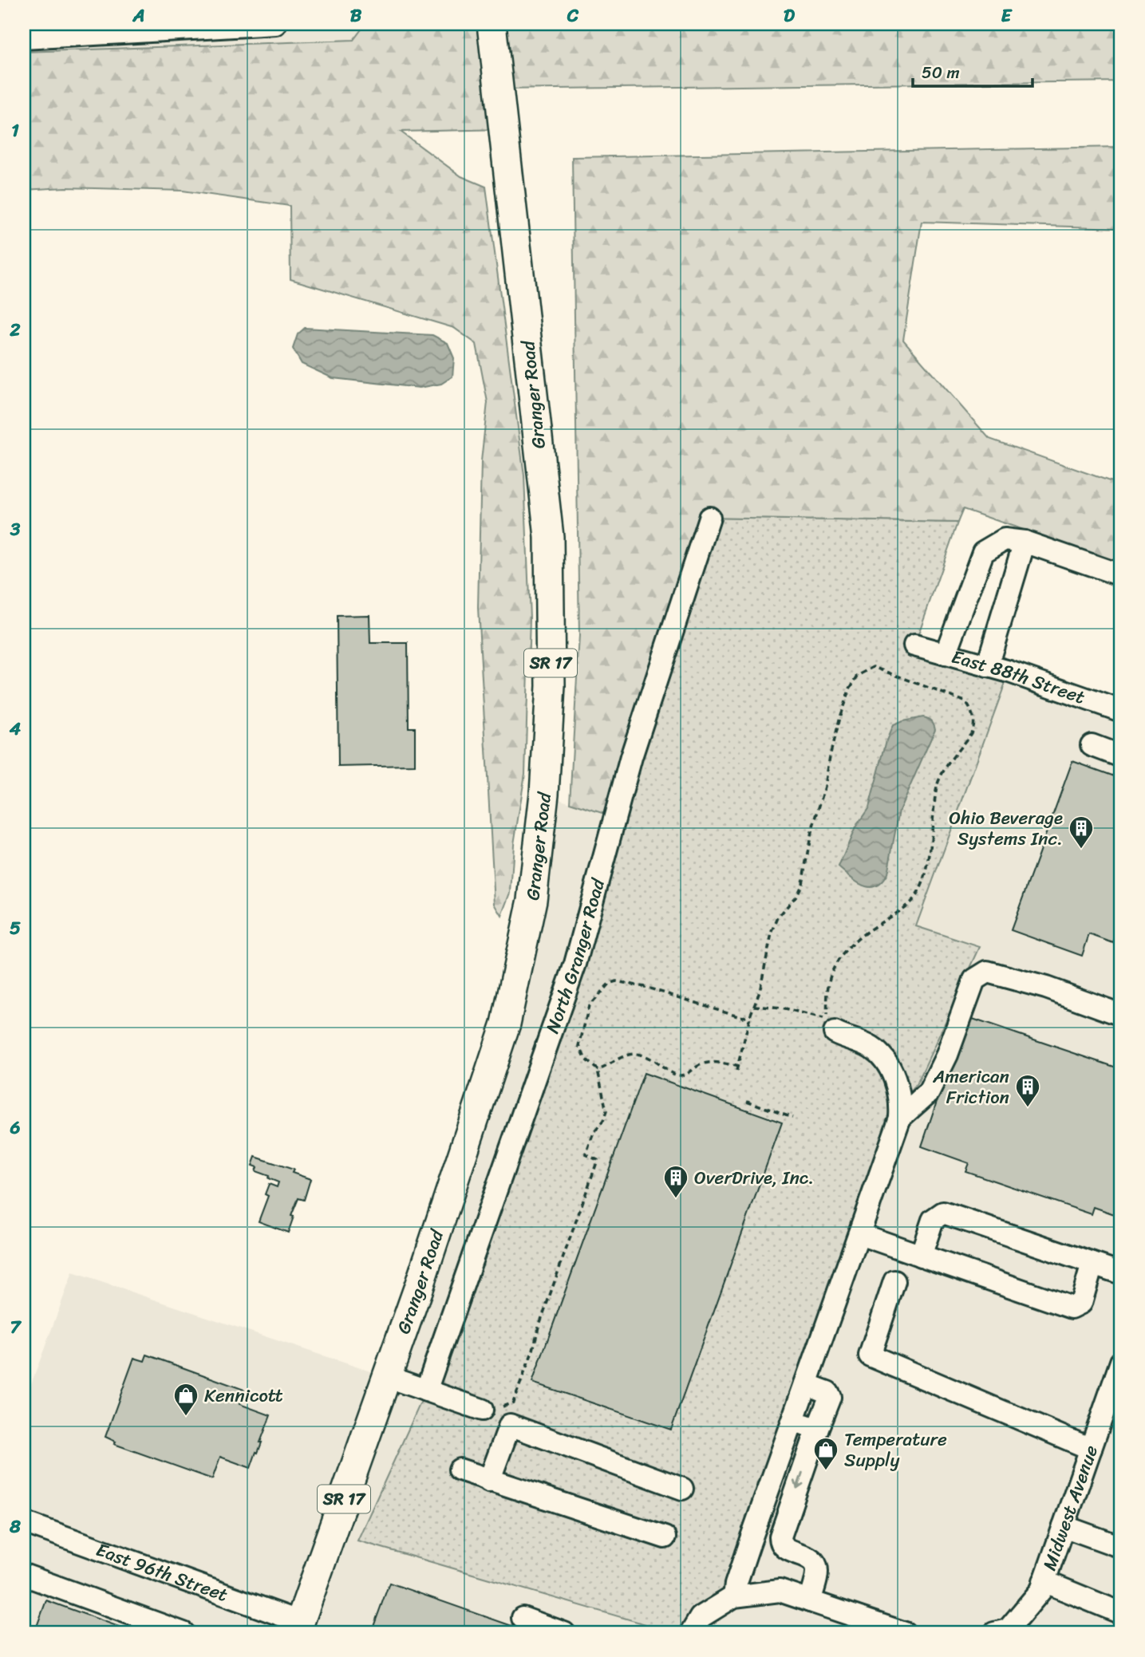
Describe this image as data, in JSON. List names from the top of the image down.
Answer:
{
  "streets": {
    "main road": ["Granger Road", "SR 17"],
    "street": [
      "East 88th Street",
      "North Granger Road",
      "Midwest Avenue",
      "East 96th Street"
    ]
  },
  "crossings": [
    ["Granger Road", "East 96th Street"]
  ],
  "places": {
    "building": ["Ohio Beverage Systems Inc.", "American Friction", "OverDrive, Inc."],
    "shop": ["Kennicott", "Temperature Supply"]
  },
  "scale_bar": "50 m",
  "grid": {
    "columns": [
      "A",
      "B",
      "C",
      "D",
      "E"
    ],
    "rows": [
      "1",
      "2",
      "3",
      "4",
      "5",
      "6",
      "7",
      "8"
    ]
  }
}
